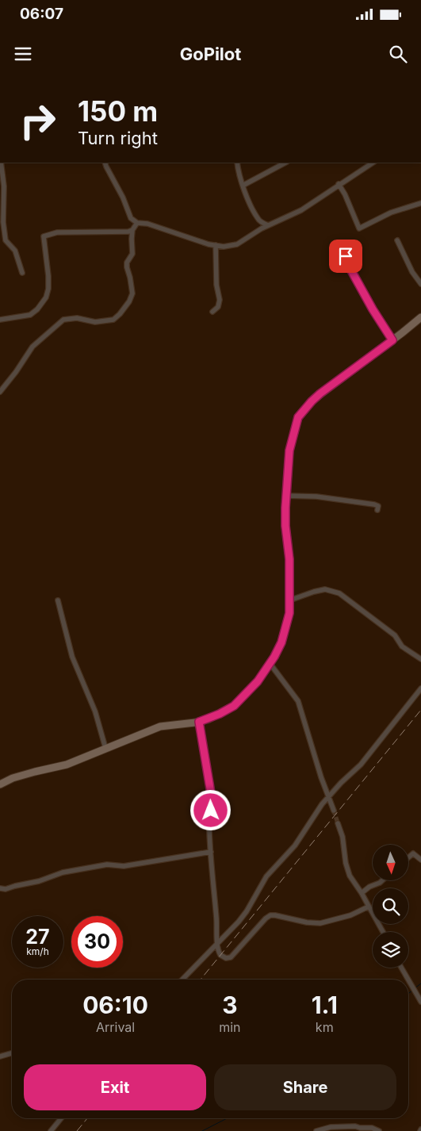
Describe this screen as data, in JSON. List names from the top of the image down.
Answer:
{
  "north": "bottom",
  "page": {
    "status": "06:07",
    "header": "GoPilot",
    "turn": ["150 m", "Turn right"],
    "speed": "27 km/h",
    "limit": "30",
    "eta": [
      "06:10",
      "Arrival",
      "3",
      "min",
      "1.1",
      "km"
    ],
    "buttons": ["Exit", "Share"]
  }
}
